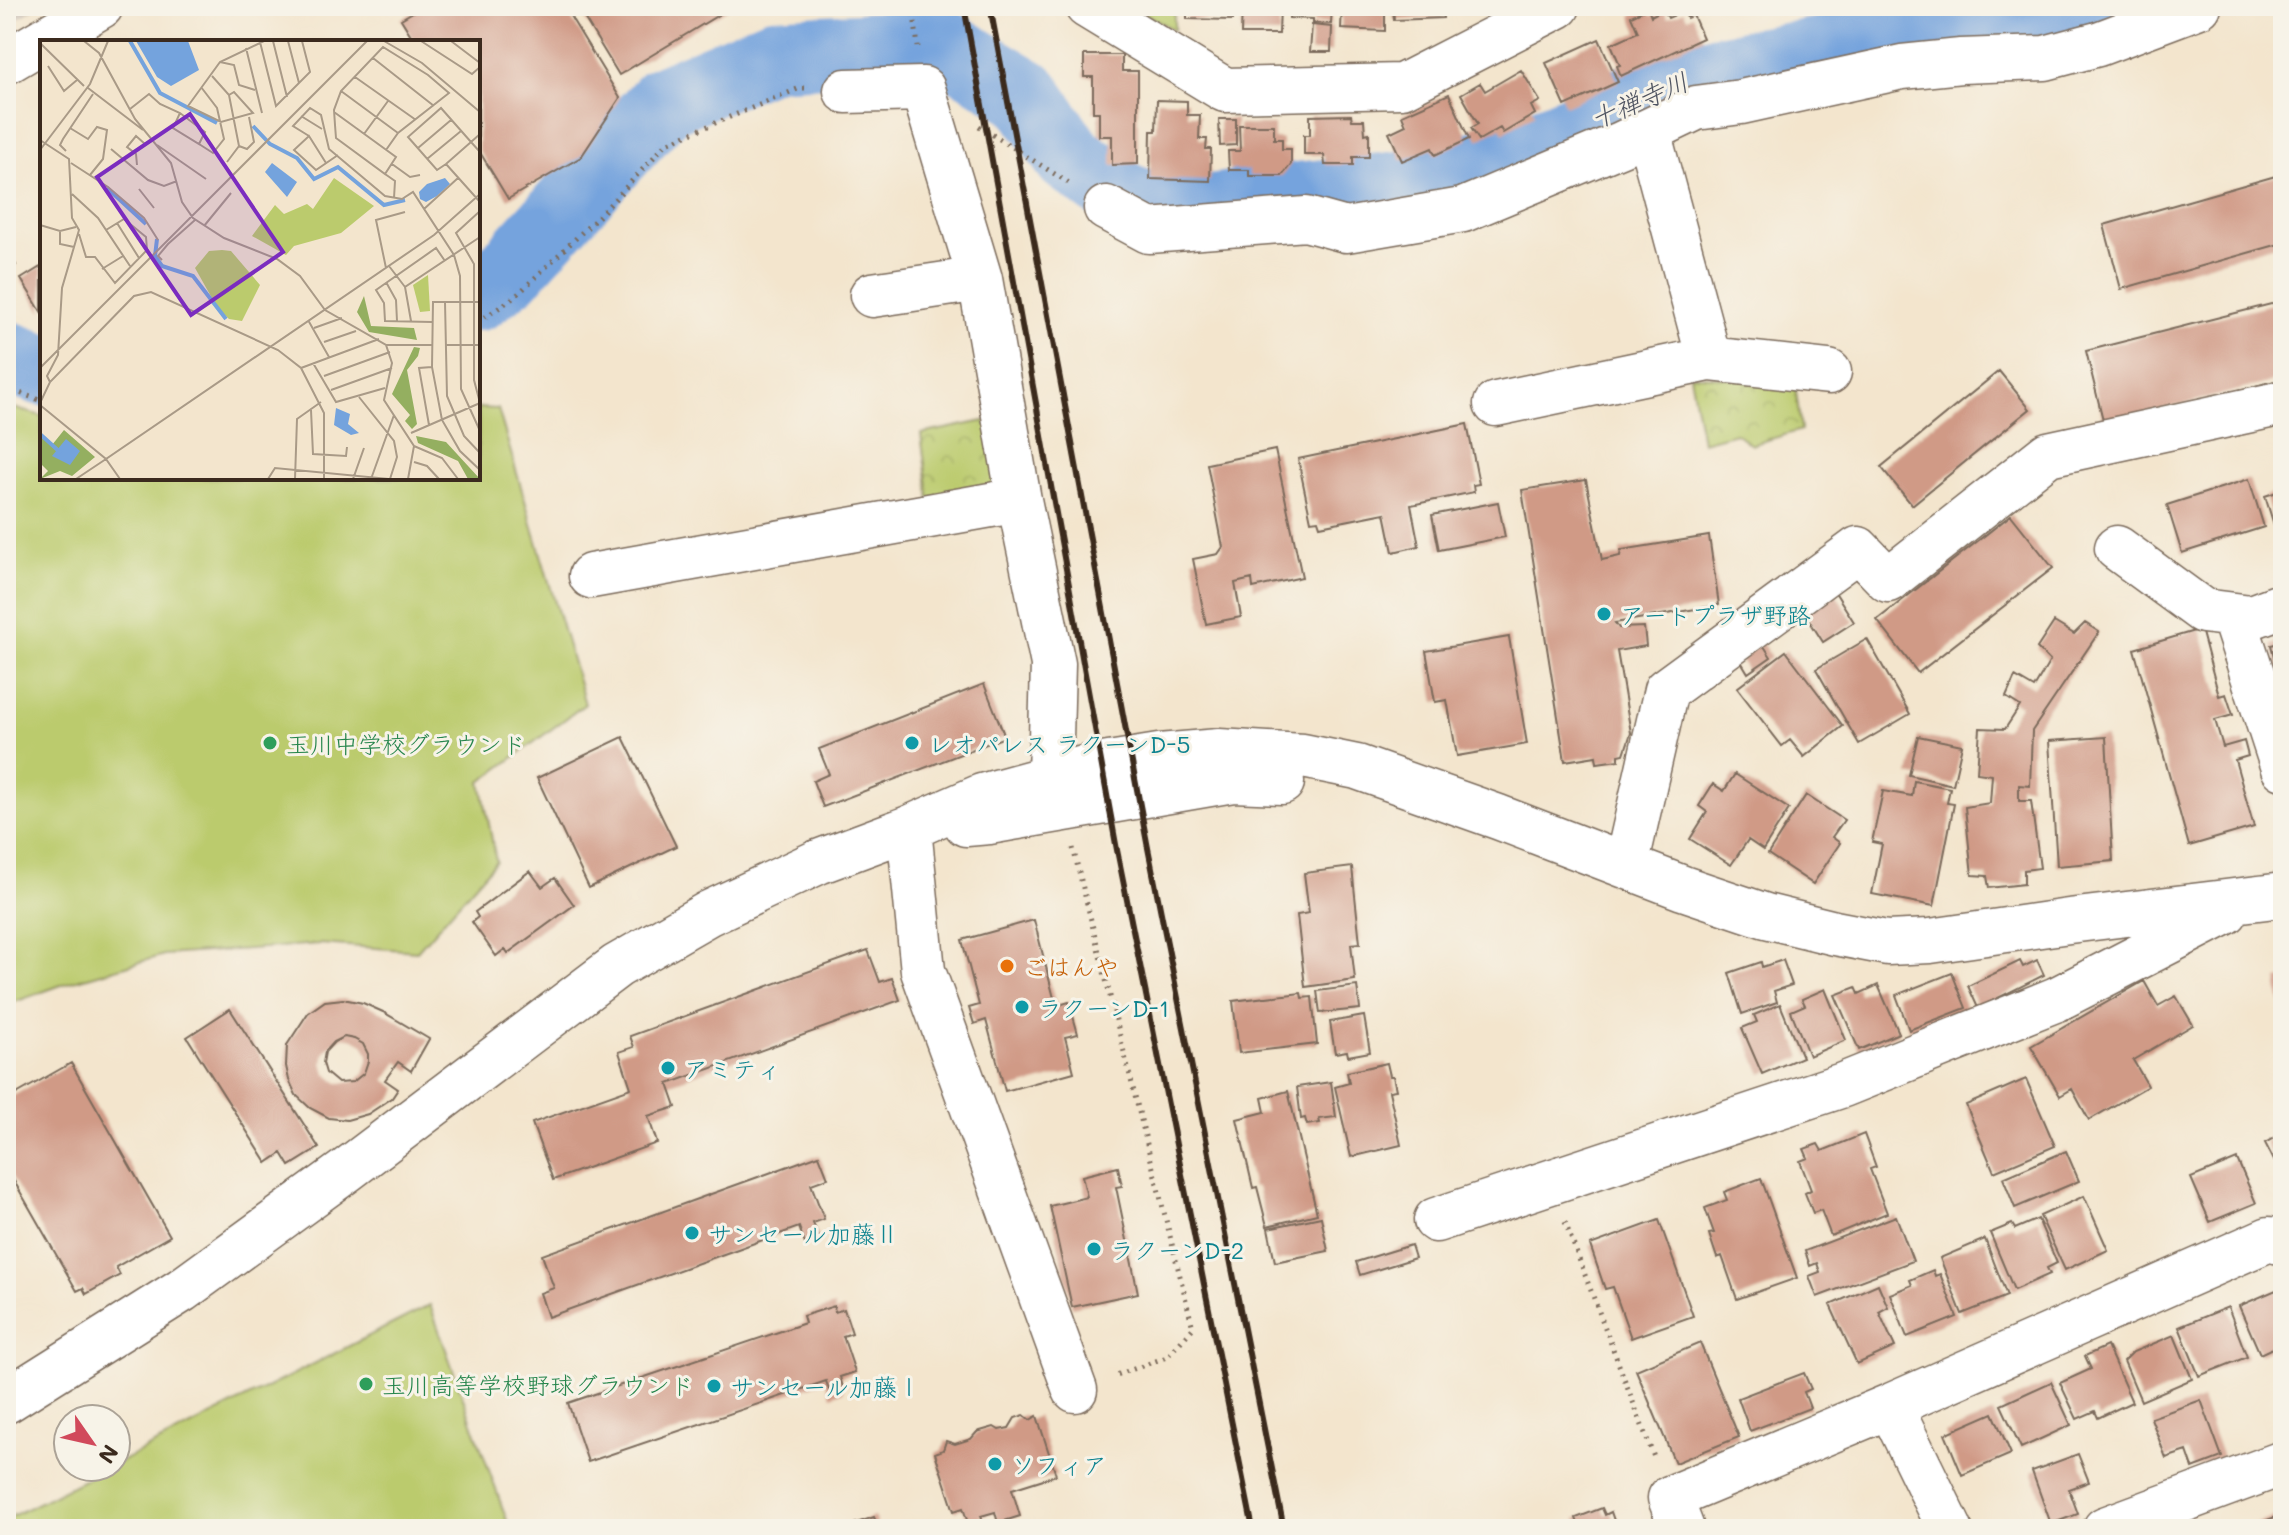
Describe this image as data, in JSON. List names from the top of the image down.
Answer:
{
  "water": ["十禅寺川"],
  "places": [
    "アートプラザ野路",
    "玉川中学校グラウンド",
    "レオパレス ラクーンD-5",
    "ごはんや",
    "ラクーンD-1",
    "アミティ",
    "サンセール加藤Ⅱ",
    "ラクーンD-2",
    "玉川高等学校野球グラウンド",
    "サンセール加藤Ⅰ",
    "ソフィア"
  ],
  "north": "bottom right"
}
